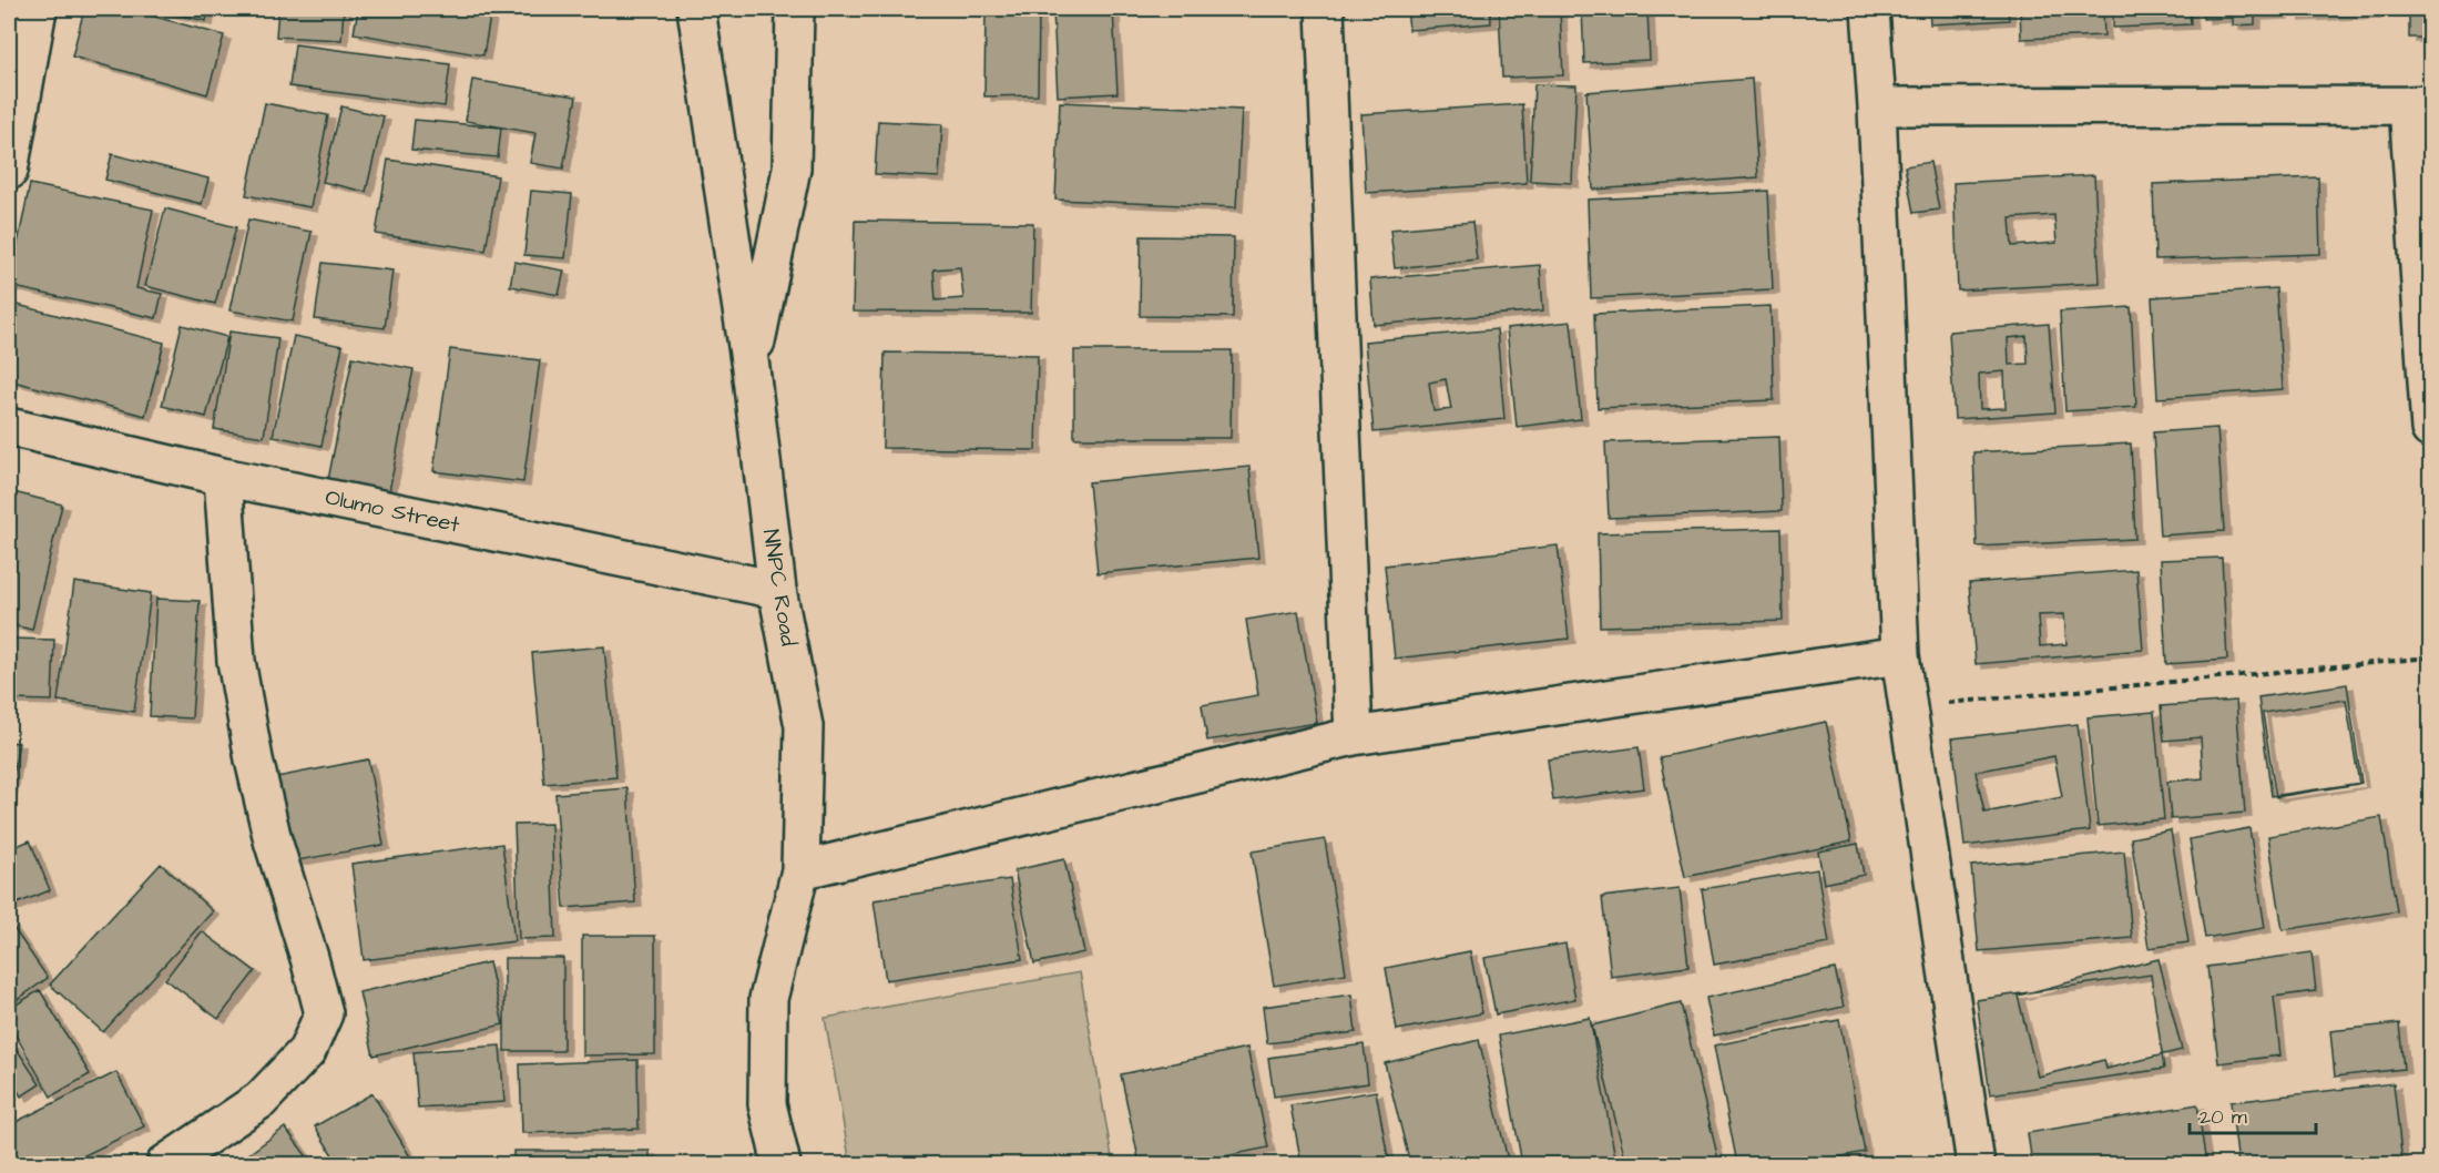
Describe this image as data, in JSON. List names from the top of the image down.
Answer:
{
  "streets": {
    "street": ["Olumo Street", "NNPC Road"]
  },
  "crossings": [
    ["Olumo Street", "NNPC Road"]
  ],
  "scale_bar": "20 m"
}
